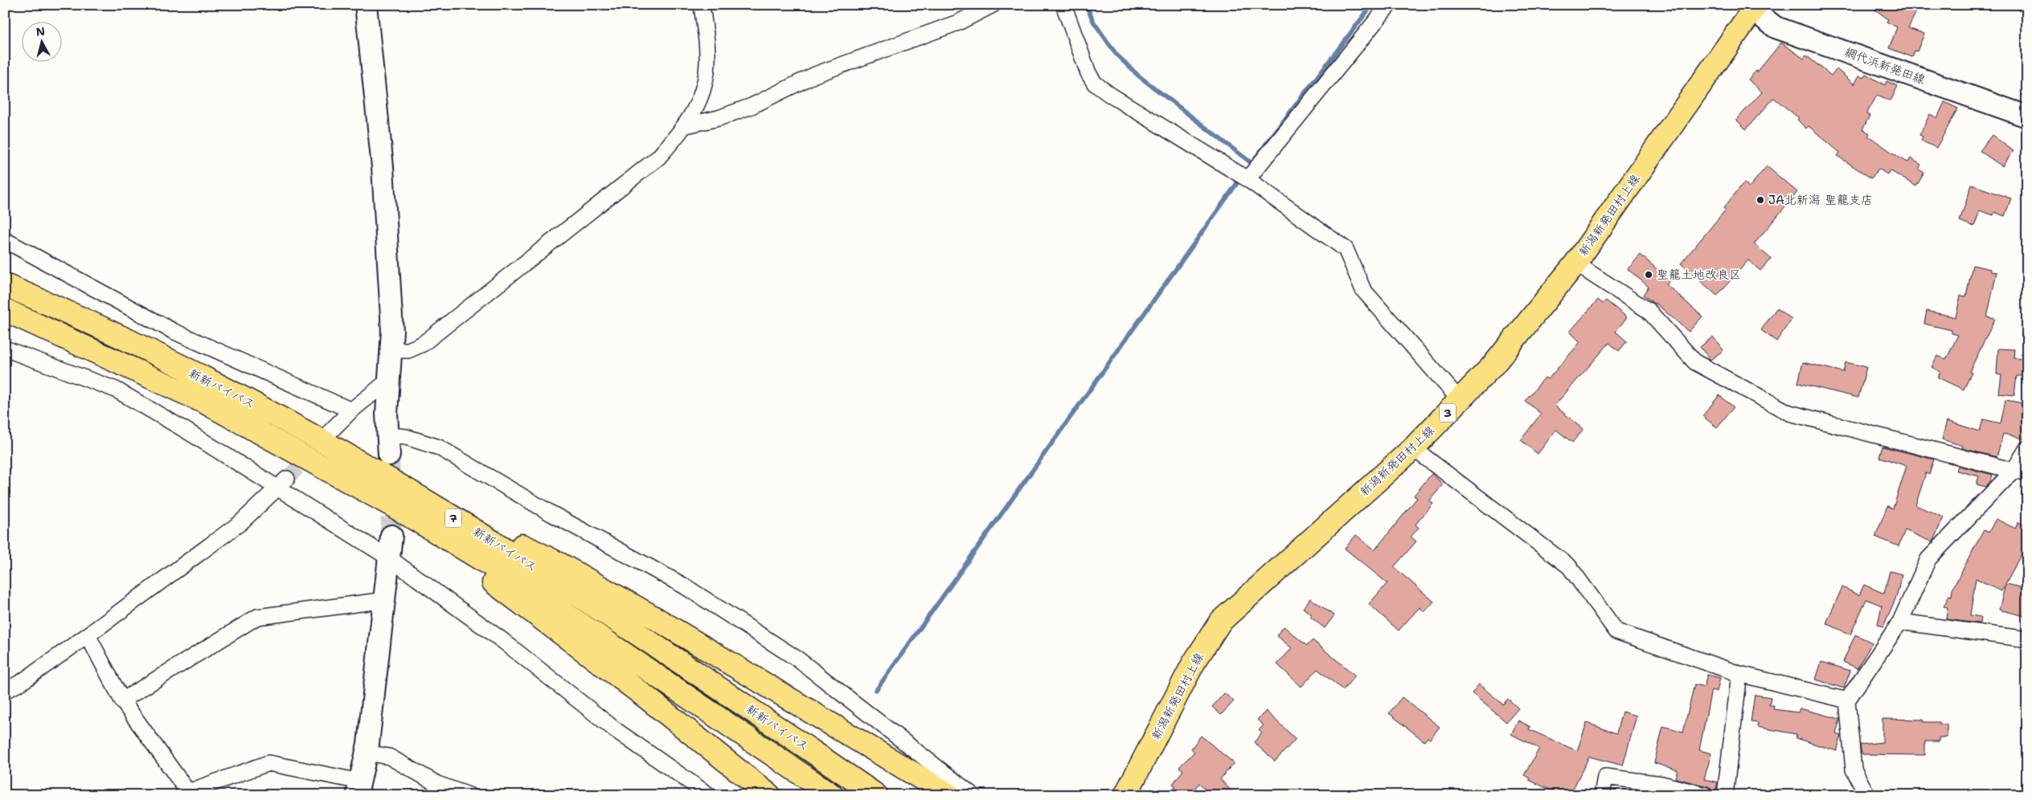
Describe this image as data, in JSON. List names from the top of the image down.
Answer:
{
  "streets": {
    "main road": [
      "新潟新発田村上線",
      "新新バイパス",
      "3",
      "7"
    ],
    "street": ["網代浜新発田線"]
  },
  "crossings": [
    ["網代浜新発田線", "新潟新発田村上線"]
  ],
  "places": ["JA北新潟 聖籠支店", "聖籠土地改良区"],
  "north": "top"
}
